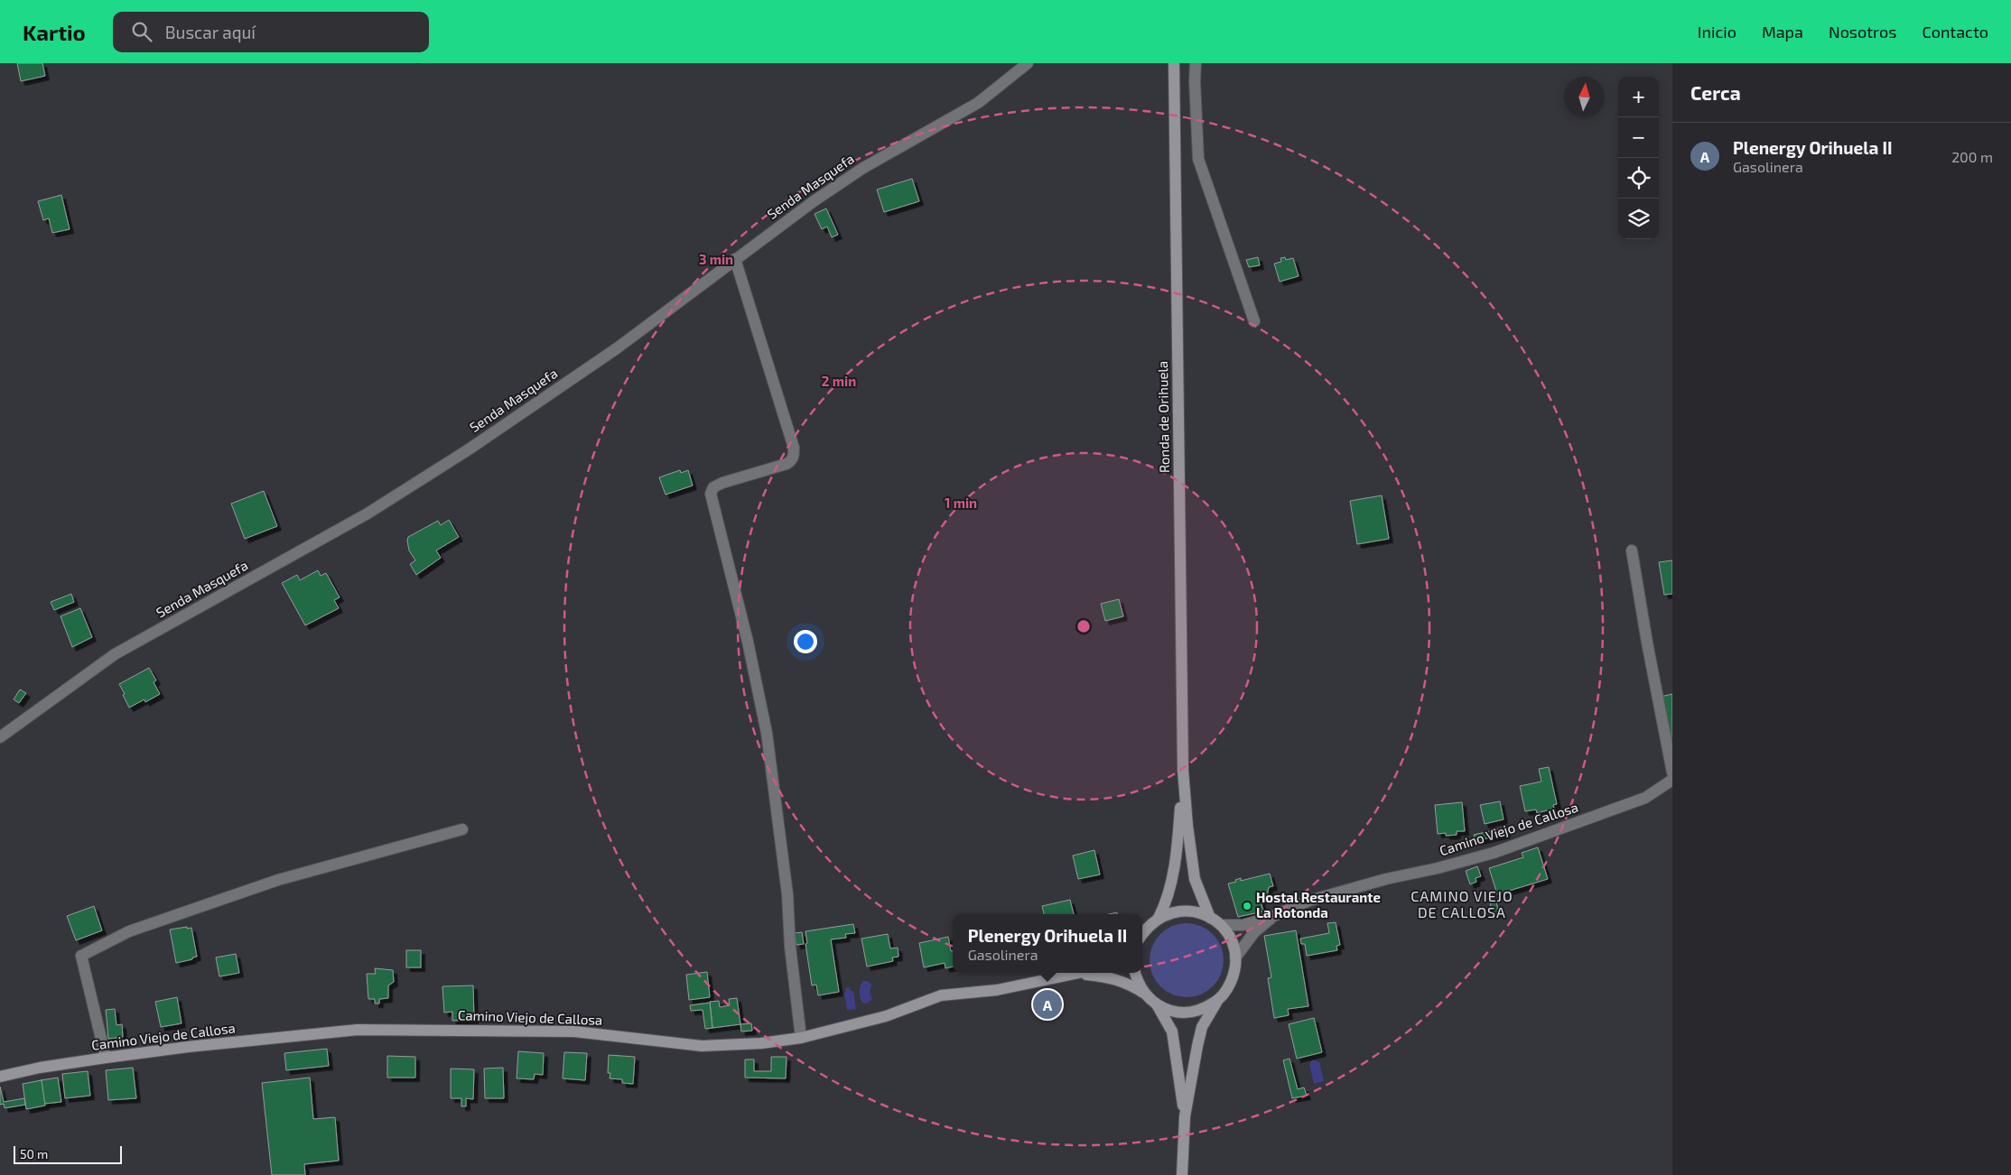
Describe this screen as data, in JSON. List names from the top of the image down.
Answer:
{
  "streets": {
    "main road": ["Ronda de Orihuela", "Camino Viejo de Callosa"],
    "street": ["Senda Masquefa"]
  },
  "districts": ["CAMINO VIEJO DE CALLOSA"],
  "places": ["Hostal Restaurante La Rotonda"],
  "scale_bar": "50 m",
  "north": "top",
  "page": {
    "header": "Kartio",
    "search": "Buscar aquí",
    "nav": [
      "Inicio",
      "Mapa",
      "Nosotros",
      "Contacto"
    ],
    "heading": "Cerca",
    "map_buttons": ["+", "−"],
    "list": [
      {
        "mark": "A",
        "name": "Plenergy Orihuela II",
        "note": "Gasolinera",
        "value": "200 m"
      }
    ],
    "popup": ["Plenergy Orihuela II", "Gasolinera"],
    "pins": "A",
    "scale": "50 m"
  },
  "rings": ["3 min", "2 min", "1 min"]
}
